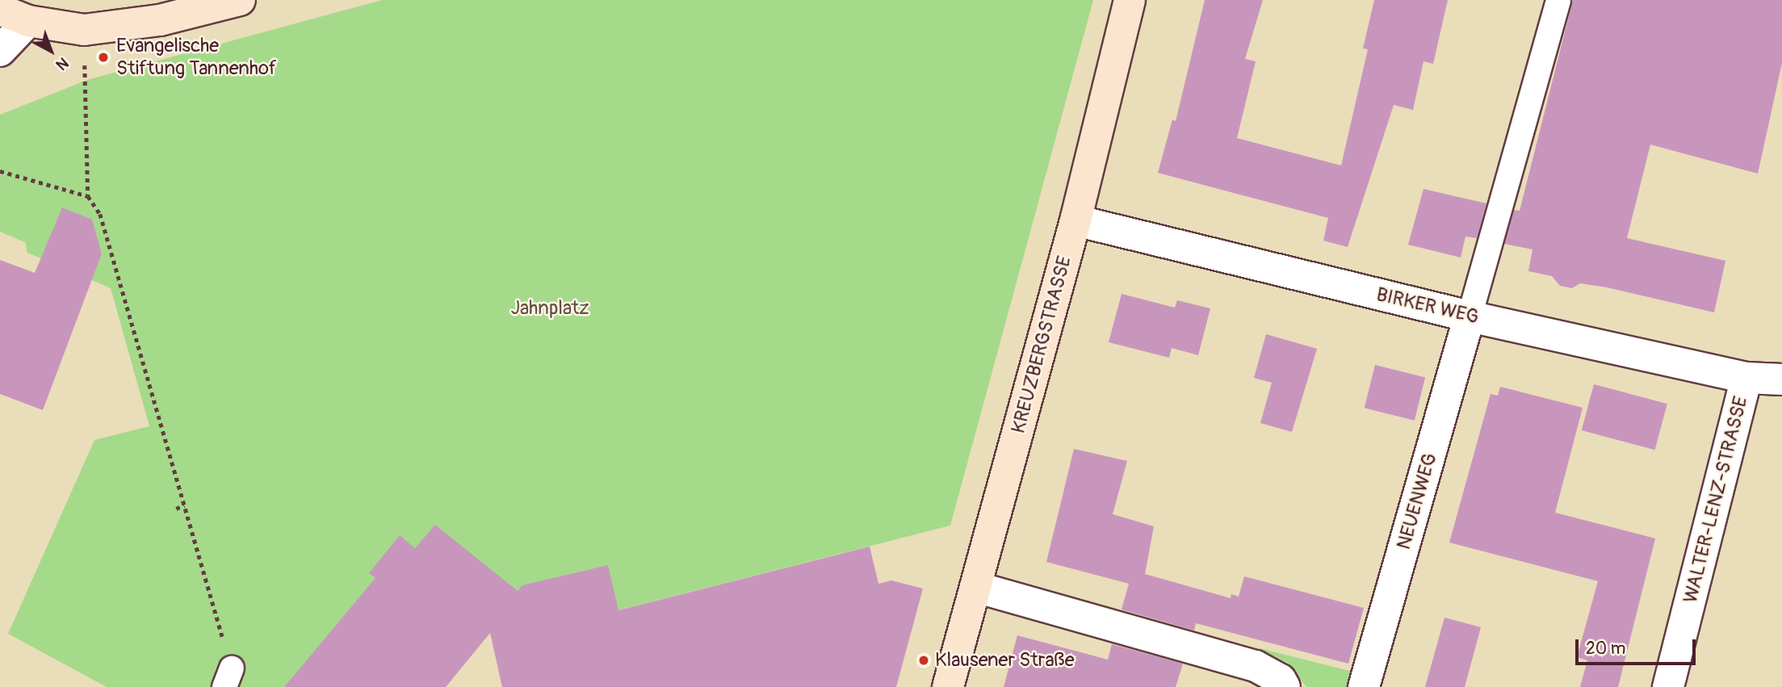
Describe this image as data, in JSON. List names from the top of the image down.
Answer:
{
  "streets": {
    "main road": ["KREUZBERGSTRASSE"],
    "street": ["BIRKER WEG", "WALTER-LENZ-STRASSE", "NEUENWEG"]
  },
  "crossings": [
    ["BIRKER WEG", "KREUZBERGSTRASSE"],
    ["BIRKER WEG", "WALTER-LENZ-STRASSE"],
    ["BIRKER WEG", "NEUENWEG"]
  ],
  "parks": ["Jahnplatz"],
  "places": ["Evangelische Stiftung Tannenhof", "Klausener Straße"],
  "scale_bar": "20 m",
  "north": "bottom right"
}
